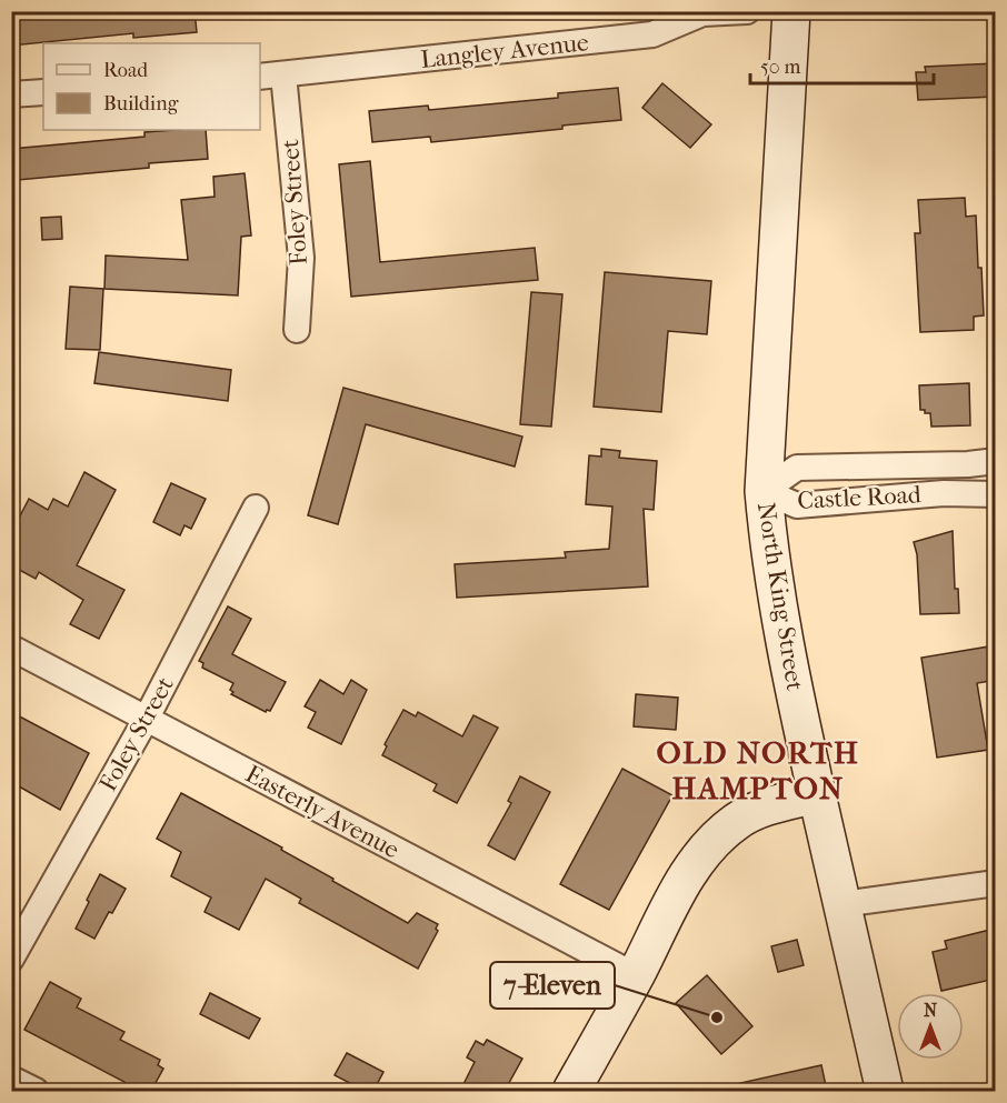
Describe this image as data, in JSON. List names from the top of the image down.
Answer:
{
  "streets": {
    "main road": ["North King Street"],
    "street": [
      "Langley Avenue",
      "Foley Street",
      "Castle Road",
      "Easterly Avenue"
    ]
  },
  "crossings": [
    ["Langley Avenue", "Foley Street"],
    ["Foley Street", "Easterly Avenue"],
    ["Castle Road", "North King Street"]
  ],
  "districts": ["OLD NORTH HAMPTON"],
  "places": ["7-Eleven"],
  "legend": ["Road", "Building"],
  "scale_bar": "50 m",
  "north": "top"
}
